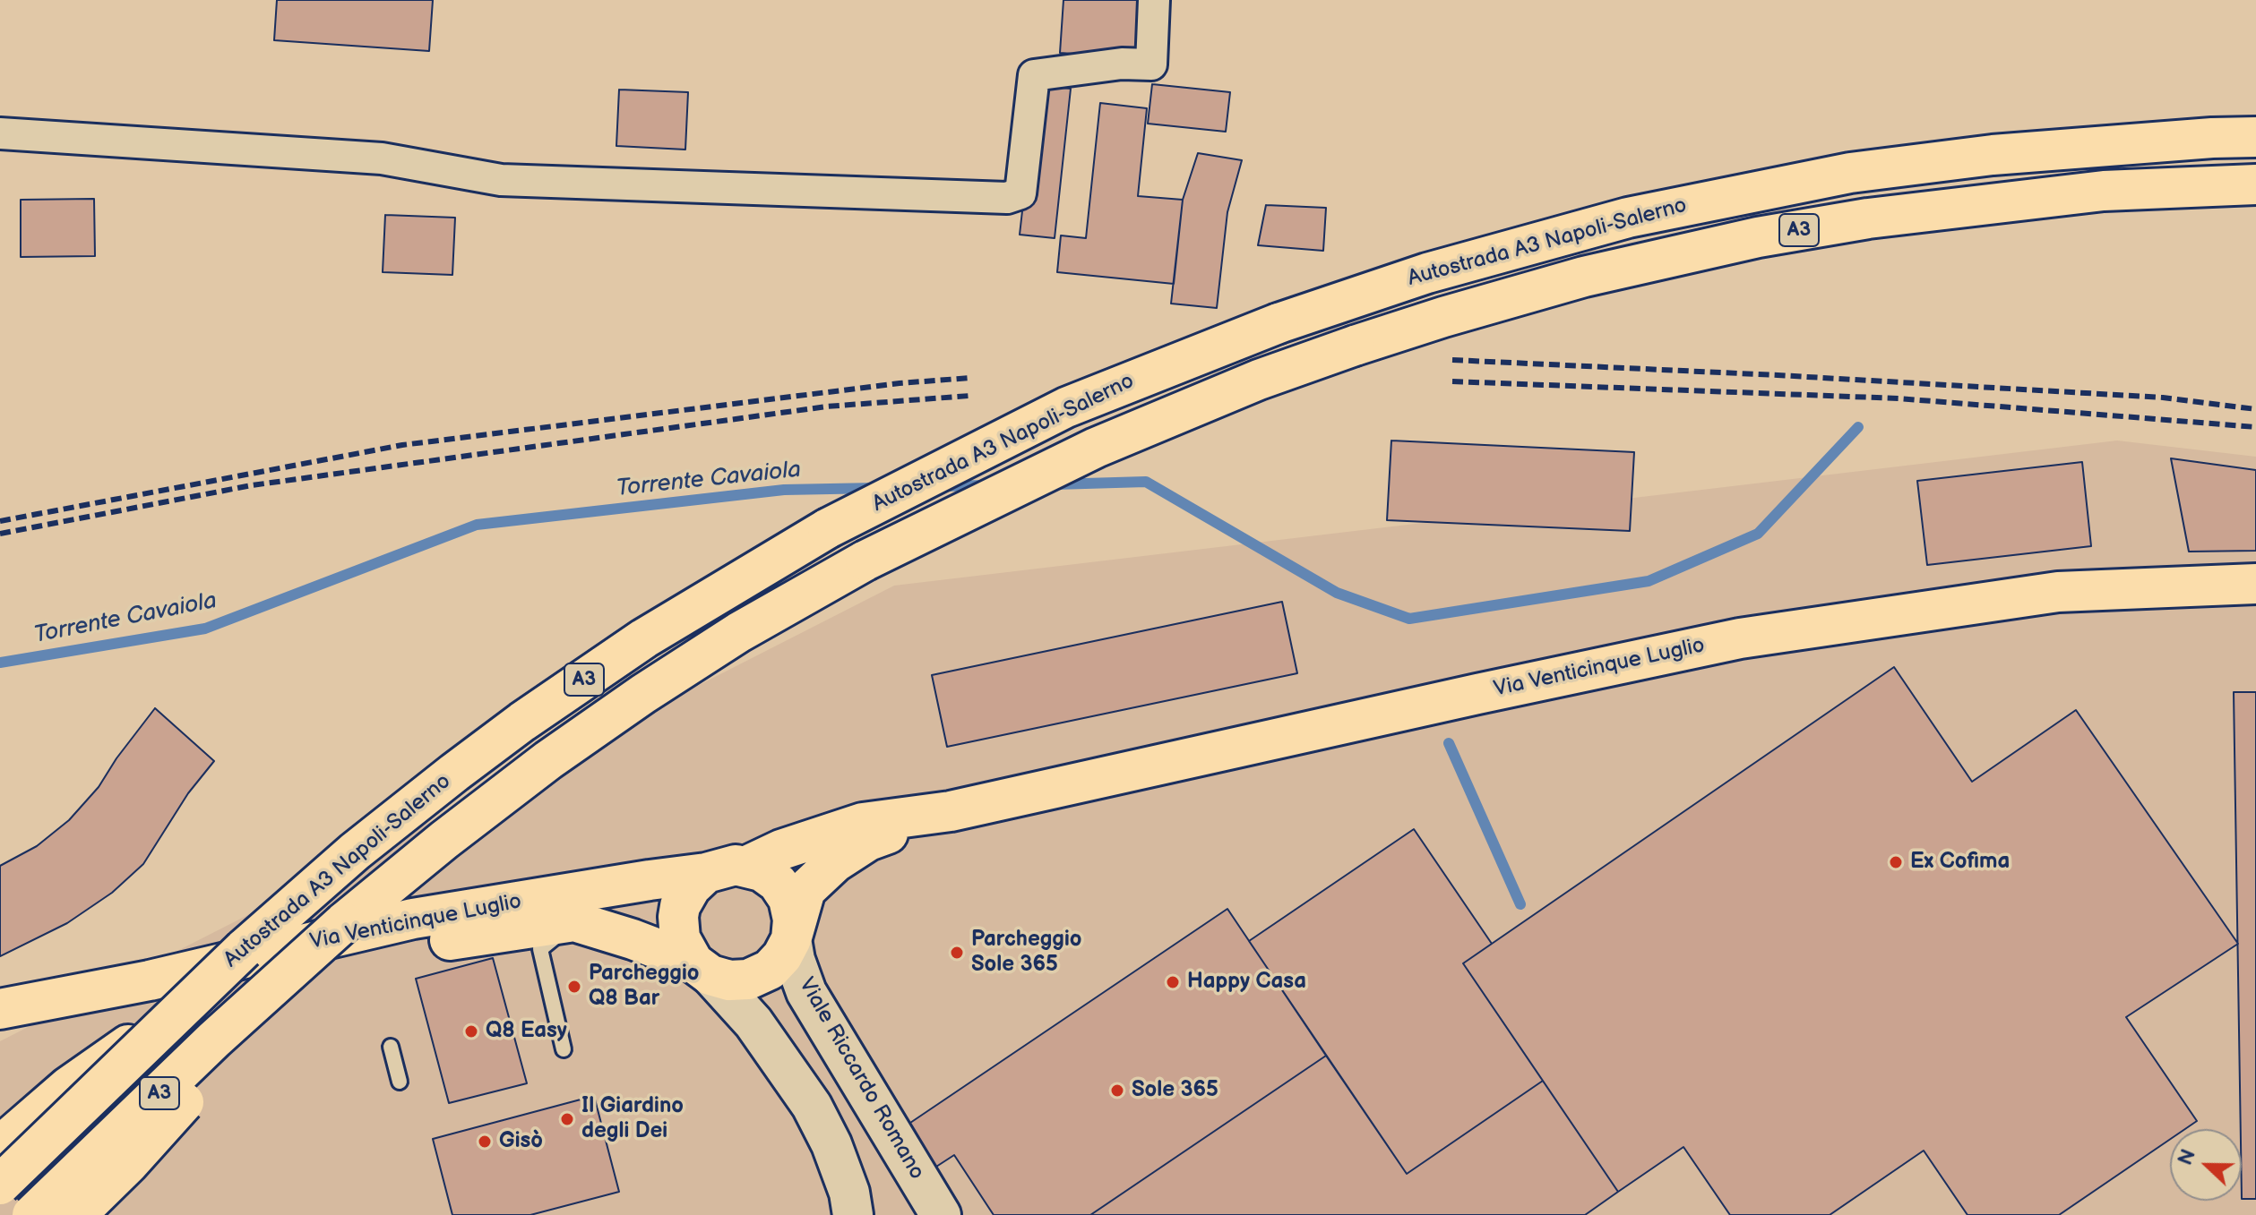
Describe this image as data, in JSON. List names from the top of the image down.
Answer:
{
  "streets": {
    "main road": [
      "A3",
      "Autostrada A3 Napoli-Salerno",
      "Via Venticinque Luglio",
      "Viale Riccardo Romano"
    ]
  },
  "crossings": [
    ["A3", "Autostrada A3 Napoli-Salerno"],
    ["Via Venticinque Luglio", "Viale Riccardo Romano"]
  ],
  "water": ["Torrente Cavaiola"],
  "places": [
    "Ex Cofima",
    "Parcheggio Sole 365",
    "Happy Casa",
    "Parcheggio Q8 Bar",
    "Q8 Easy",
    "Sole 365",
    "Il Giardino degli Dei",
    "Gisò"
  ],
  "north": "left"
}
